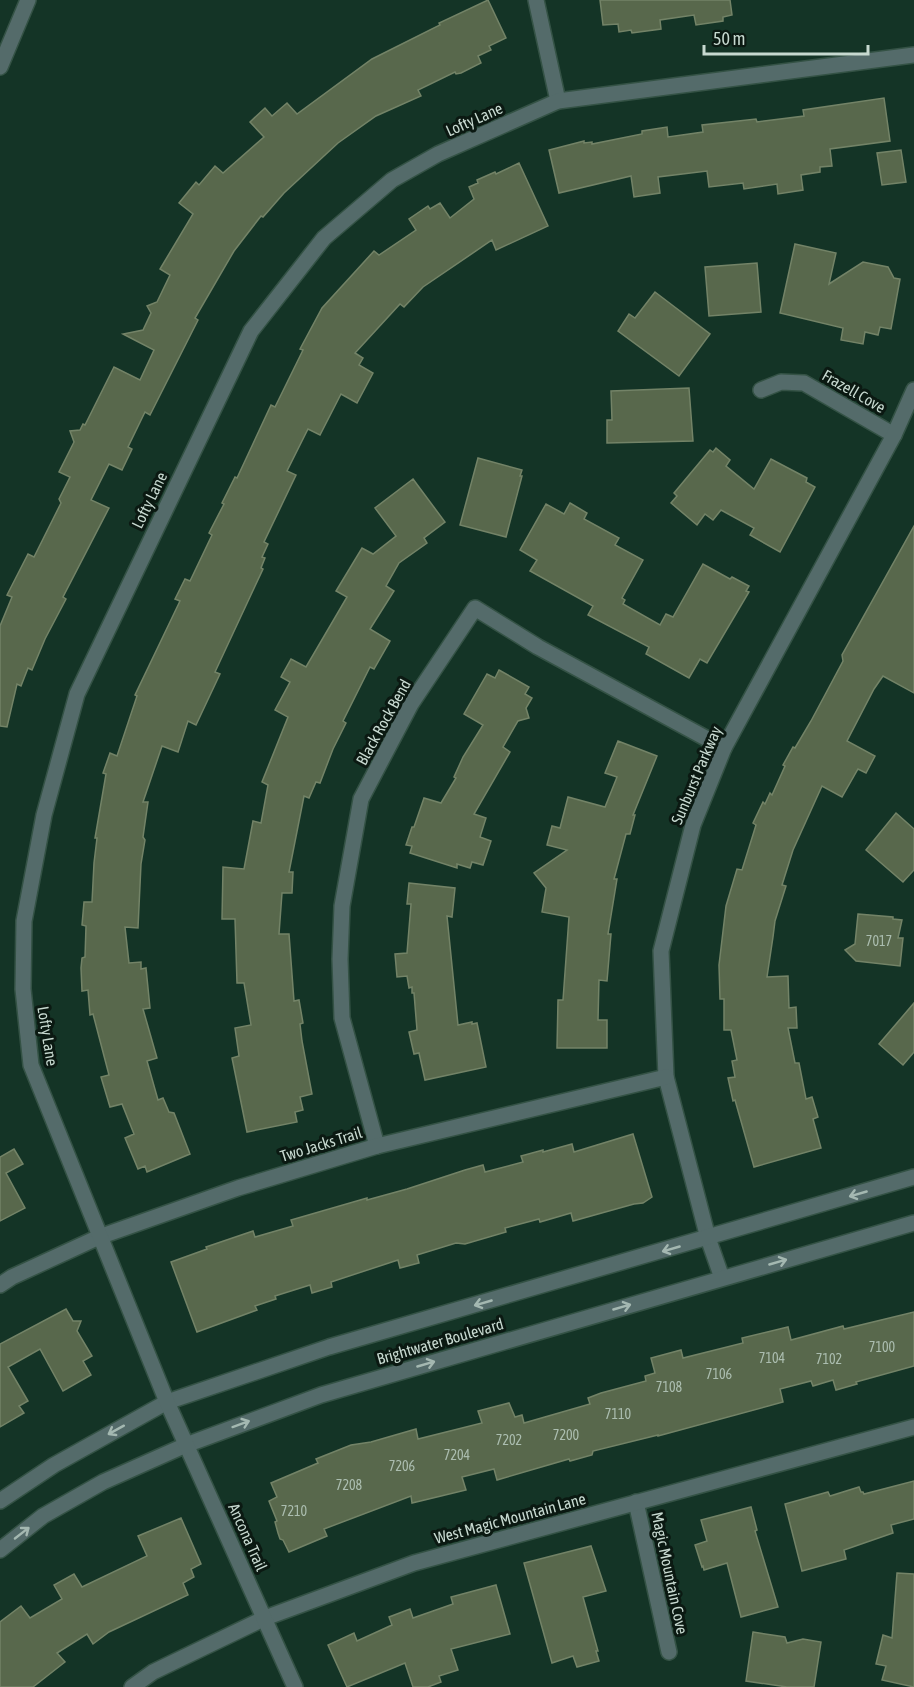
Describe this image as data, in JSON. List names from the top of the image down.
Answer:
{
  "streets": {
    "street": [
      "Lofty Lane",
      "Frazell Cove",
      "Black Rock Bend",
      "Sunburst Parkway",
      "Two Jacks Trail",
      "Brightwater Boulevard",
      "West Magic Mountain Lane",
      "Ancona Trail",
      "Magic Mountain Cove"
    ]
  },
  "crossings": [
    ["Lofty Lane", "Two Jacks Trail"],
    ["Lofty Lane", "Brightwater Boulevard"],
    ["Lofty Lane", "Ancona Trail"],
    ["Frazell Cove", "Sunburst Parkway"],
    ["Black Rock Bend", "Sunburst Parkway"],
    ["Black Rock Bend", "Two Jacks Trail"],
    ["Sunburst Parkway", "Two Jacks Trail"],
    ["Sunburst Parkway", "Brightwater Boulevard"],
    ["Brightwater Boulevard", "Ancona Trail"],
    ["West Magic Mountain Lane", "Ancona Trail"],
    ["West Magic Mountain Lane", "Magic Mountain Cove"]
  ],
  "house_numbers": [
    "7017",
    "7100",
    "7104",
    "7102",
    "7106",
    "7108",
    "7110",
    "7200",
    "7202",
    "7204",
    "7206",
    "7208",
    "7210"
  ],
  "scale_bar": "50 m"
}
